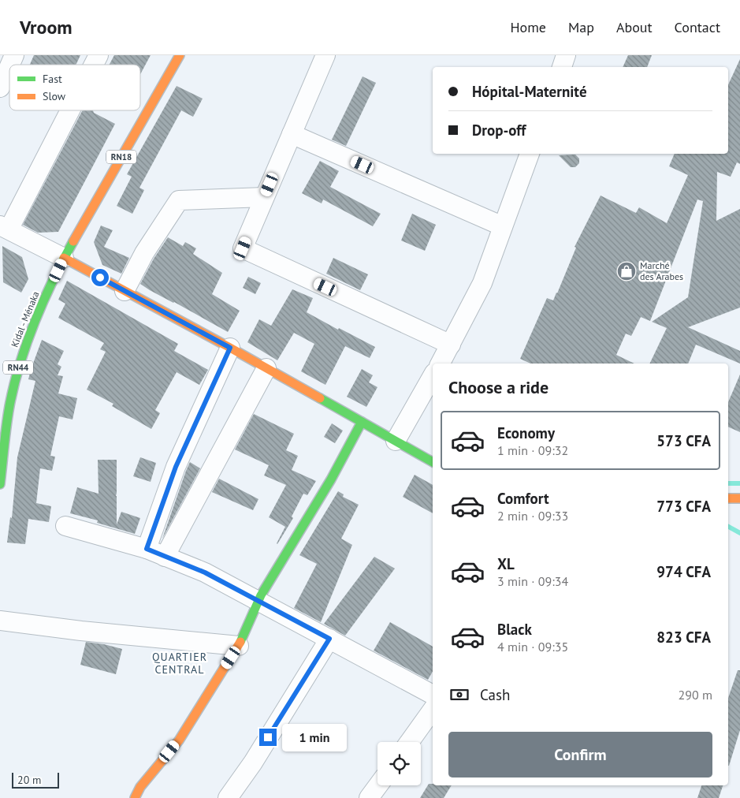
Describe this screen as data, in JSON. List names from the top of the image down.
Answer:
{
  "streets": {
    "main road": ["RN18", "Kidal - Ménaka", "RN44"]
  },
  "crossings": [
    ["RN18", "Kidal - Ménaka"]
  ],
  "districts": ["QUARTIER CENTRAL"],
  "places": {
    "shop": ["Marché des Arabes"]
  },
  "legend": ["Fast", "Slow"],
  "scale_bar": "20 m",
  "page": {
    "header": "Vroom",
    "nav": [
      "Home",
      "Map",
      "About",
      "Contact"
    ],
    "banner": ["Hópital-Maternité", "Drop-off"],
    "heading": "Choose a ride",
    "list": [
      {
        "name": "Economy",
        "note": "1 min · 09:32",
        "value": "573 CFA"
      },
      {
        "name": "Comfort",
        "note": "2 min · 09:33",
        "value": "773 CFA"
      },
      {
        "name": "XL",
        "note": "3 min · 09:34",
        "value": "974 CFA"
      },
      {
        "name": "Black",
        "note": "4 min · 09:35",
        "value": "823 CFA"
      }
    ],
    "pay": ["Cash", "290 m"],
    "bubble": "1 min",
    "buttons": "Confirm",
    "scale": "20 m"
  }
}
